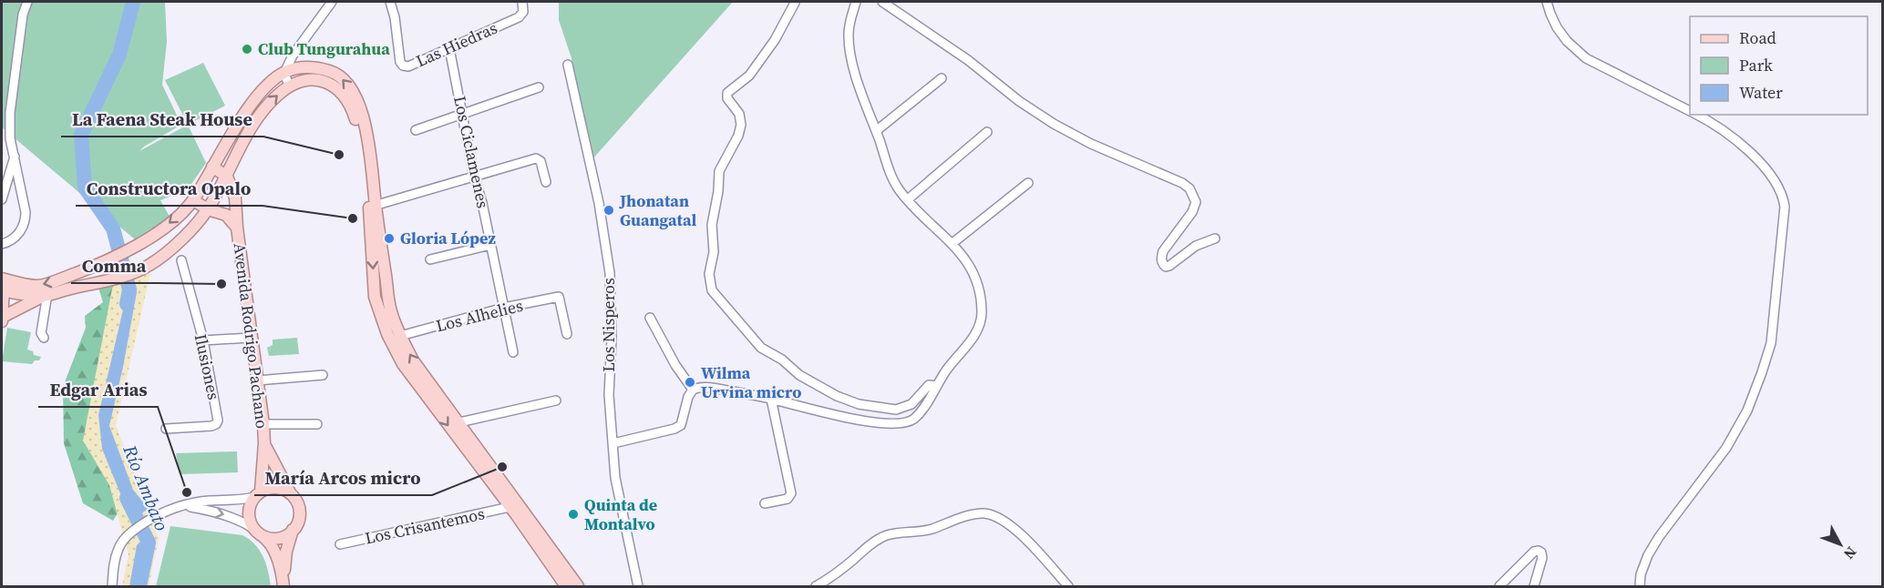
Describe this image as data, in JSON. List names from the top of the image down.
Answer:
{
  "streets": {
    "main road": ["Avenida Rodrigo Pachano"],
    "street": [
      "Las Hiedras",
      "Los Ciclamenes",
      "Los Alhelies",
      "Los Nisperos",
      "Ilusiones",
      "Los Crisantemos"
    ]
  },
  "crossings": [
    ["Las Hiedras", "Los Ciclamenes"],
    ["Los Ciclamenes", "Los Alhelies"]
  ],
  "water": ["Río Ambato"],
  "places": [
    "Club Tungurahua",
    "La Faena Steak House",
    "Jhonatan Guangatal",
    "Constructora Opalo",
    "Gloria López",
    "Comma",
    "Wilma Urvina micro",
    "María Arcos micro",
    "Edgar Arias",
    "Quinta de Montalvo"
  ],
  "legend": ["Road", "Park", "Water"],
  "north": "bottom right"
}
